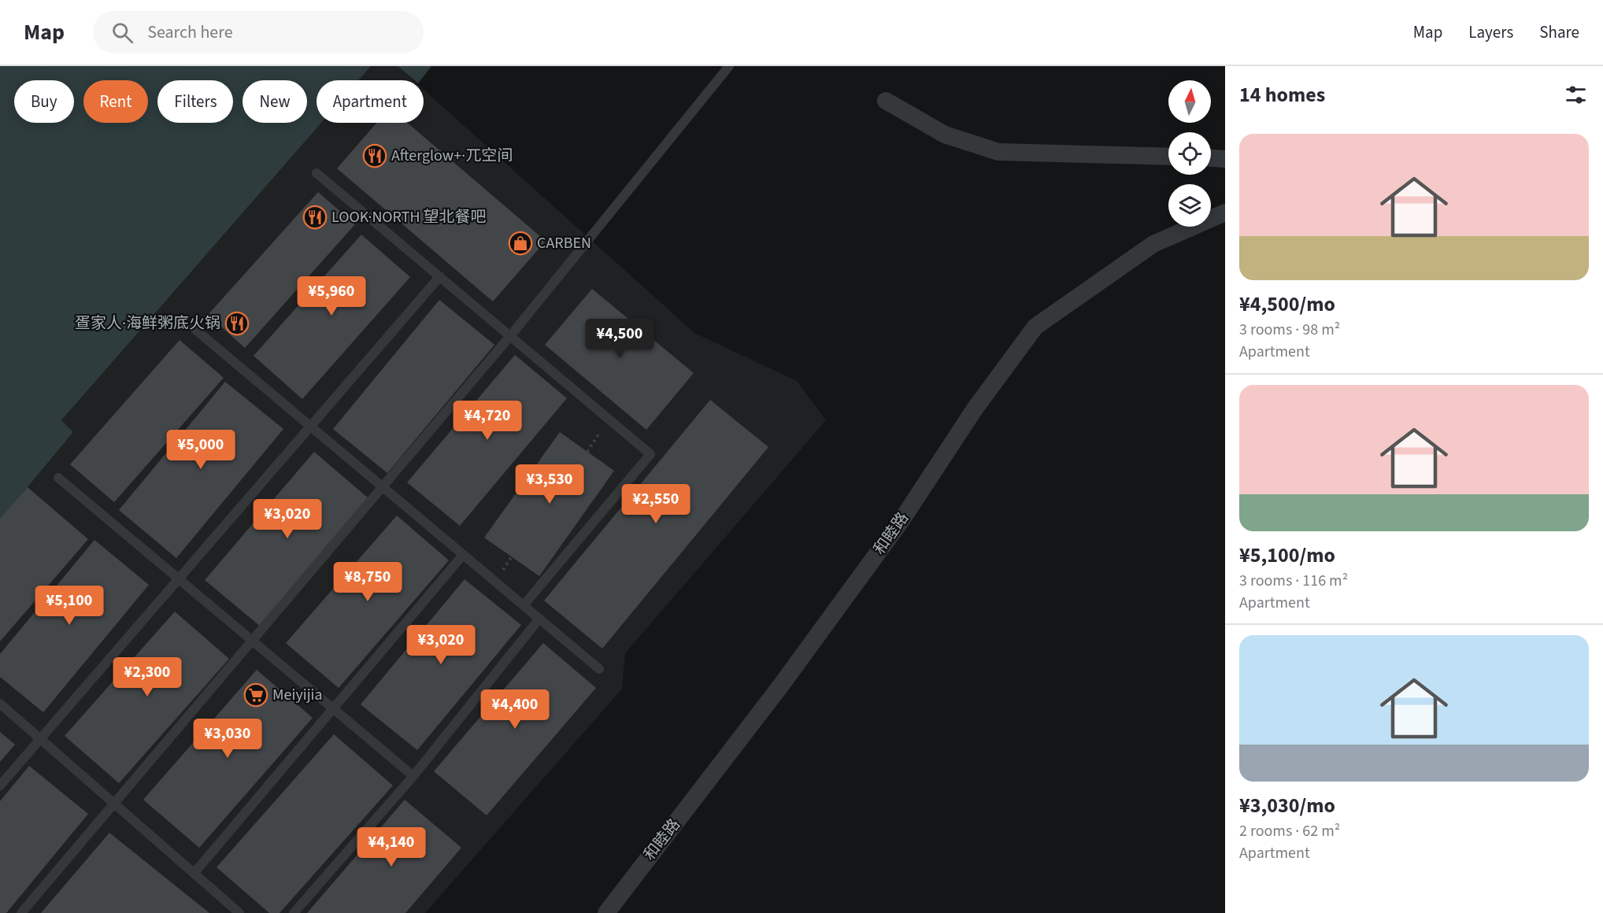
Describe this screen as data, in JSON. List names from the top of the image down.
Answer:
{
  "streets": {
    "street": ["和睦路"]
  },
  "places": {
    "restaurant": ["Afterglow+·兀空间", "LOOK·NORTH 望北餐吧", "疍家人·海鲜粥底火锅"],
    "shop": ["CARBEN"],
    "supermarket": ["Meiyijia"]
  },
  "north": "top",
  "page": {
    "header": "Map",
    "search": "Search here",
    "nav": ["Map", "Layers", "Share"],
    "heading": "14 homes",
    "chip": [
      "Buy",
      "Rent",
      "Filters",
      "New",
      "Apartment"
    ],
    "list": [
      {
        "name": "¥4,500/mo",
        "note": "3 rooms · 98 m² · Apartment"
      },
      {
        "name": "¥5,100/mo",
        "note": "3 rooms · 116 m² · Apartment"
      },
      {
        "name": "¥3,030/mo",
        "note": "2 rooms · 62 m² · Apartment"
      }
    ],
    "price": [
      "¥5,960",
      "¥4,500",
      "¥4,720",
      "¥5,000",
      "¥3,530",
      "¥2,550",
      "¥3,020",
      "¥8,750",
      "¥5,100",
      "¥3,020",
      "¥2,300",
      "¥4,400",
      "¥3,030",
      "¥4,140"
    ]
  }
}
